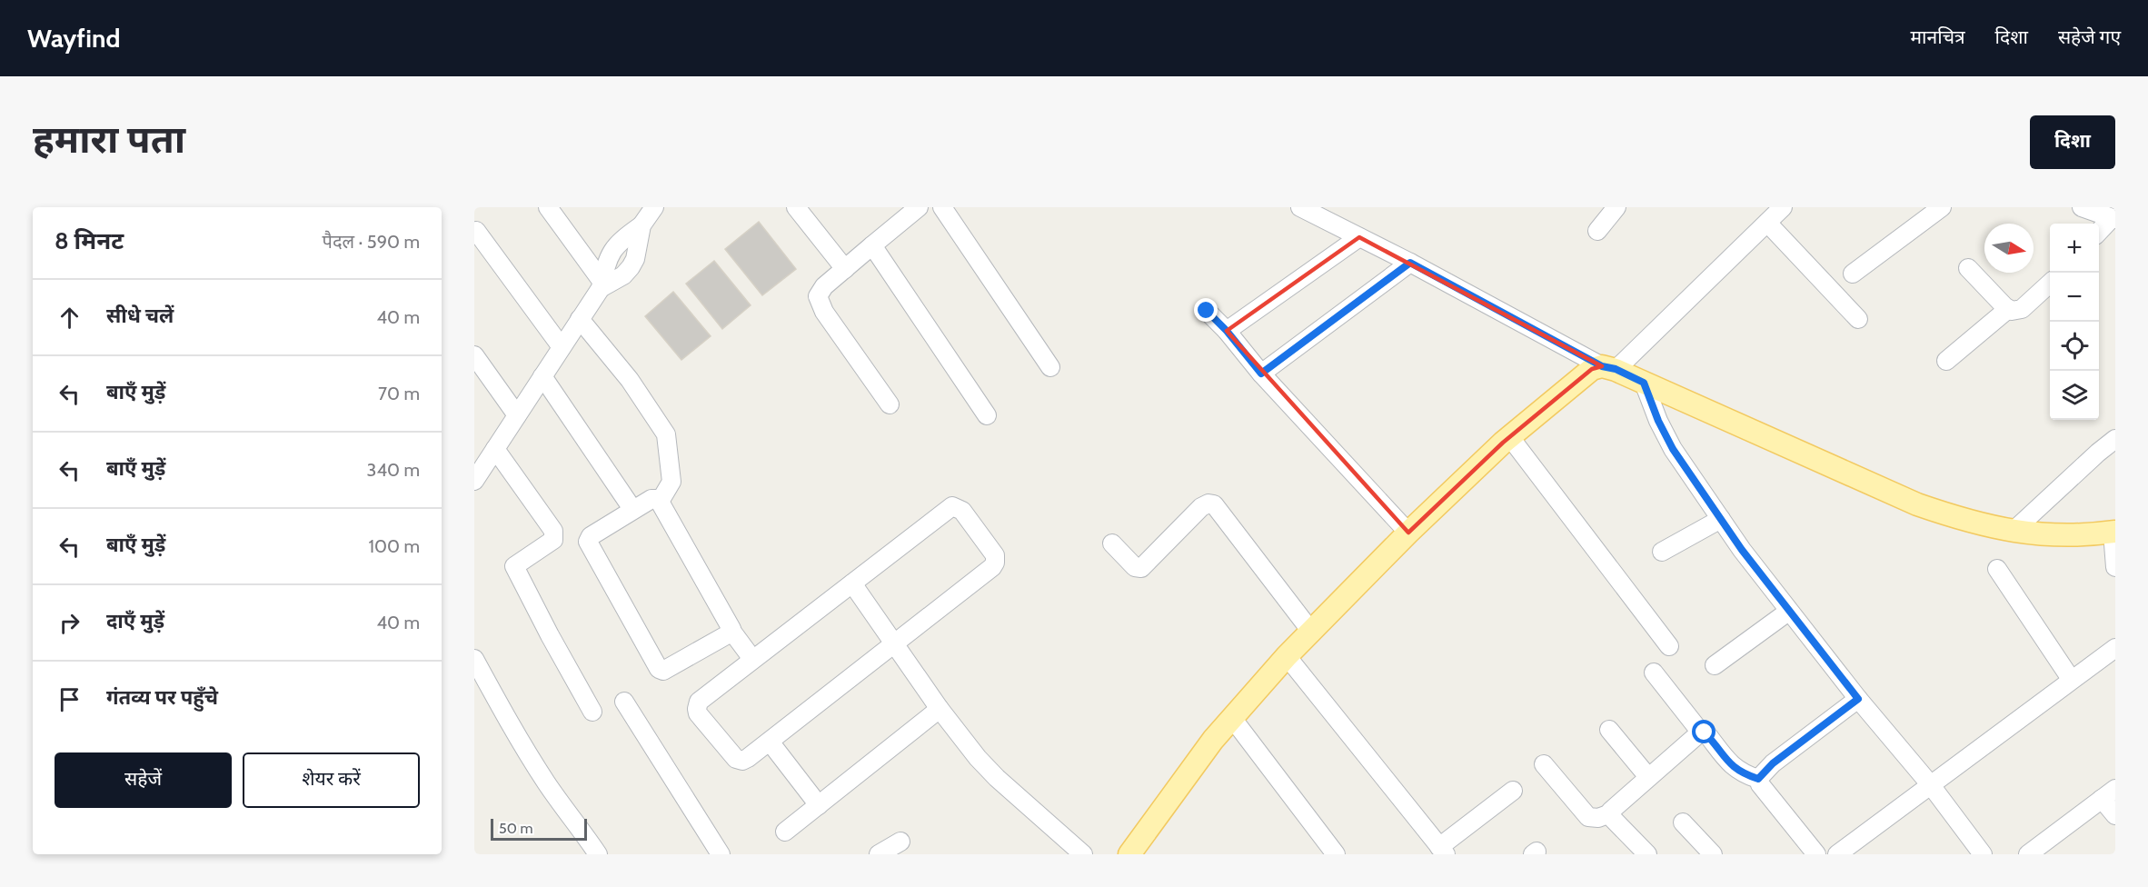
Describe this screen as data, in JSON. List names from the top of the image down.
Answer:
{
  "scale_bar": "50 m",
  "north": "right",
  "page": {
    "header": "Wayfind",
    "nav": ["मानचित्र", "दिशा", "सहेजे गए"],
    "title": "हमारा पता",
    "buttons": [
      "दिशा",
      ["सहेजें", "शेयर करें"]
    ],
    "heading": ["8 मिनट", "पैदल · 590 m"],
    "map_buttons": ["+", "−"],
    "list": [
      ["सीधे चलें", "40 m"],
      ["बाएँ मुड़ें", "70 m"],
      ["बाएँ मुड़ें", "340 m"],
      ["बाएँ मुड़ें", "100 m"],
      ["दाएँ मुड़ें", "40 m"],
      "गंतव्य पर पहुँचे"
    ],
    "scale": "50 m"
  }
}
